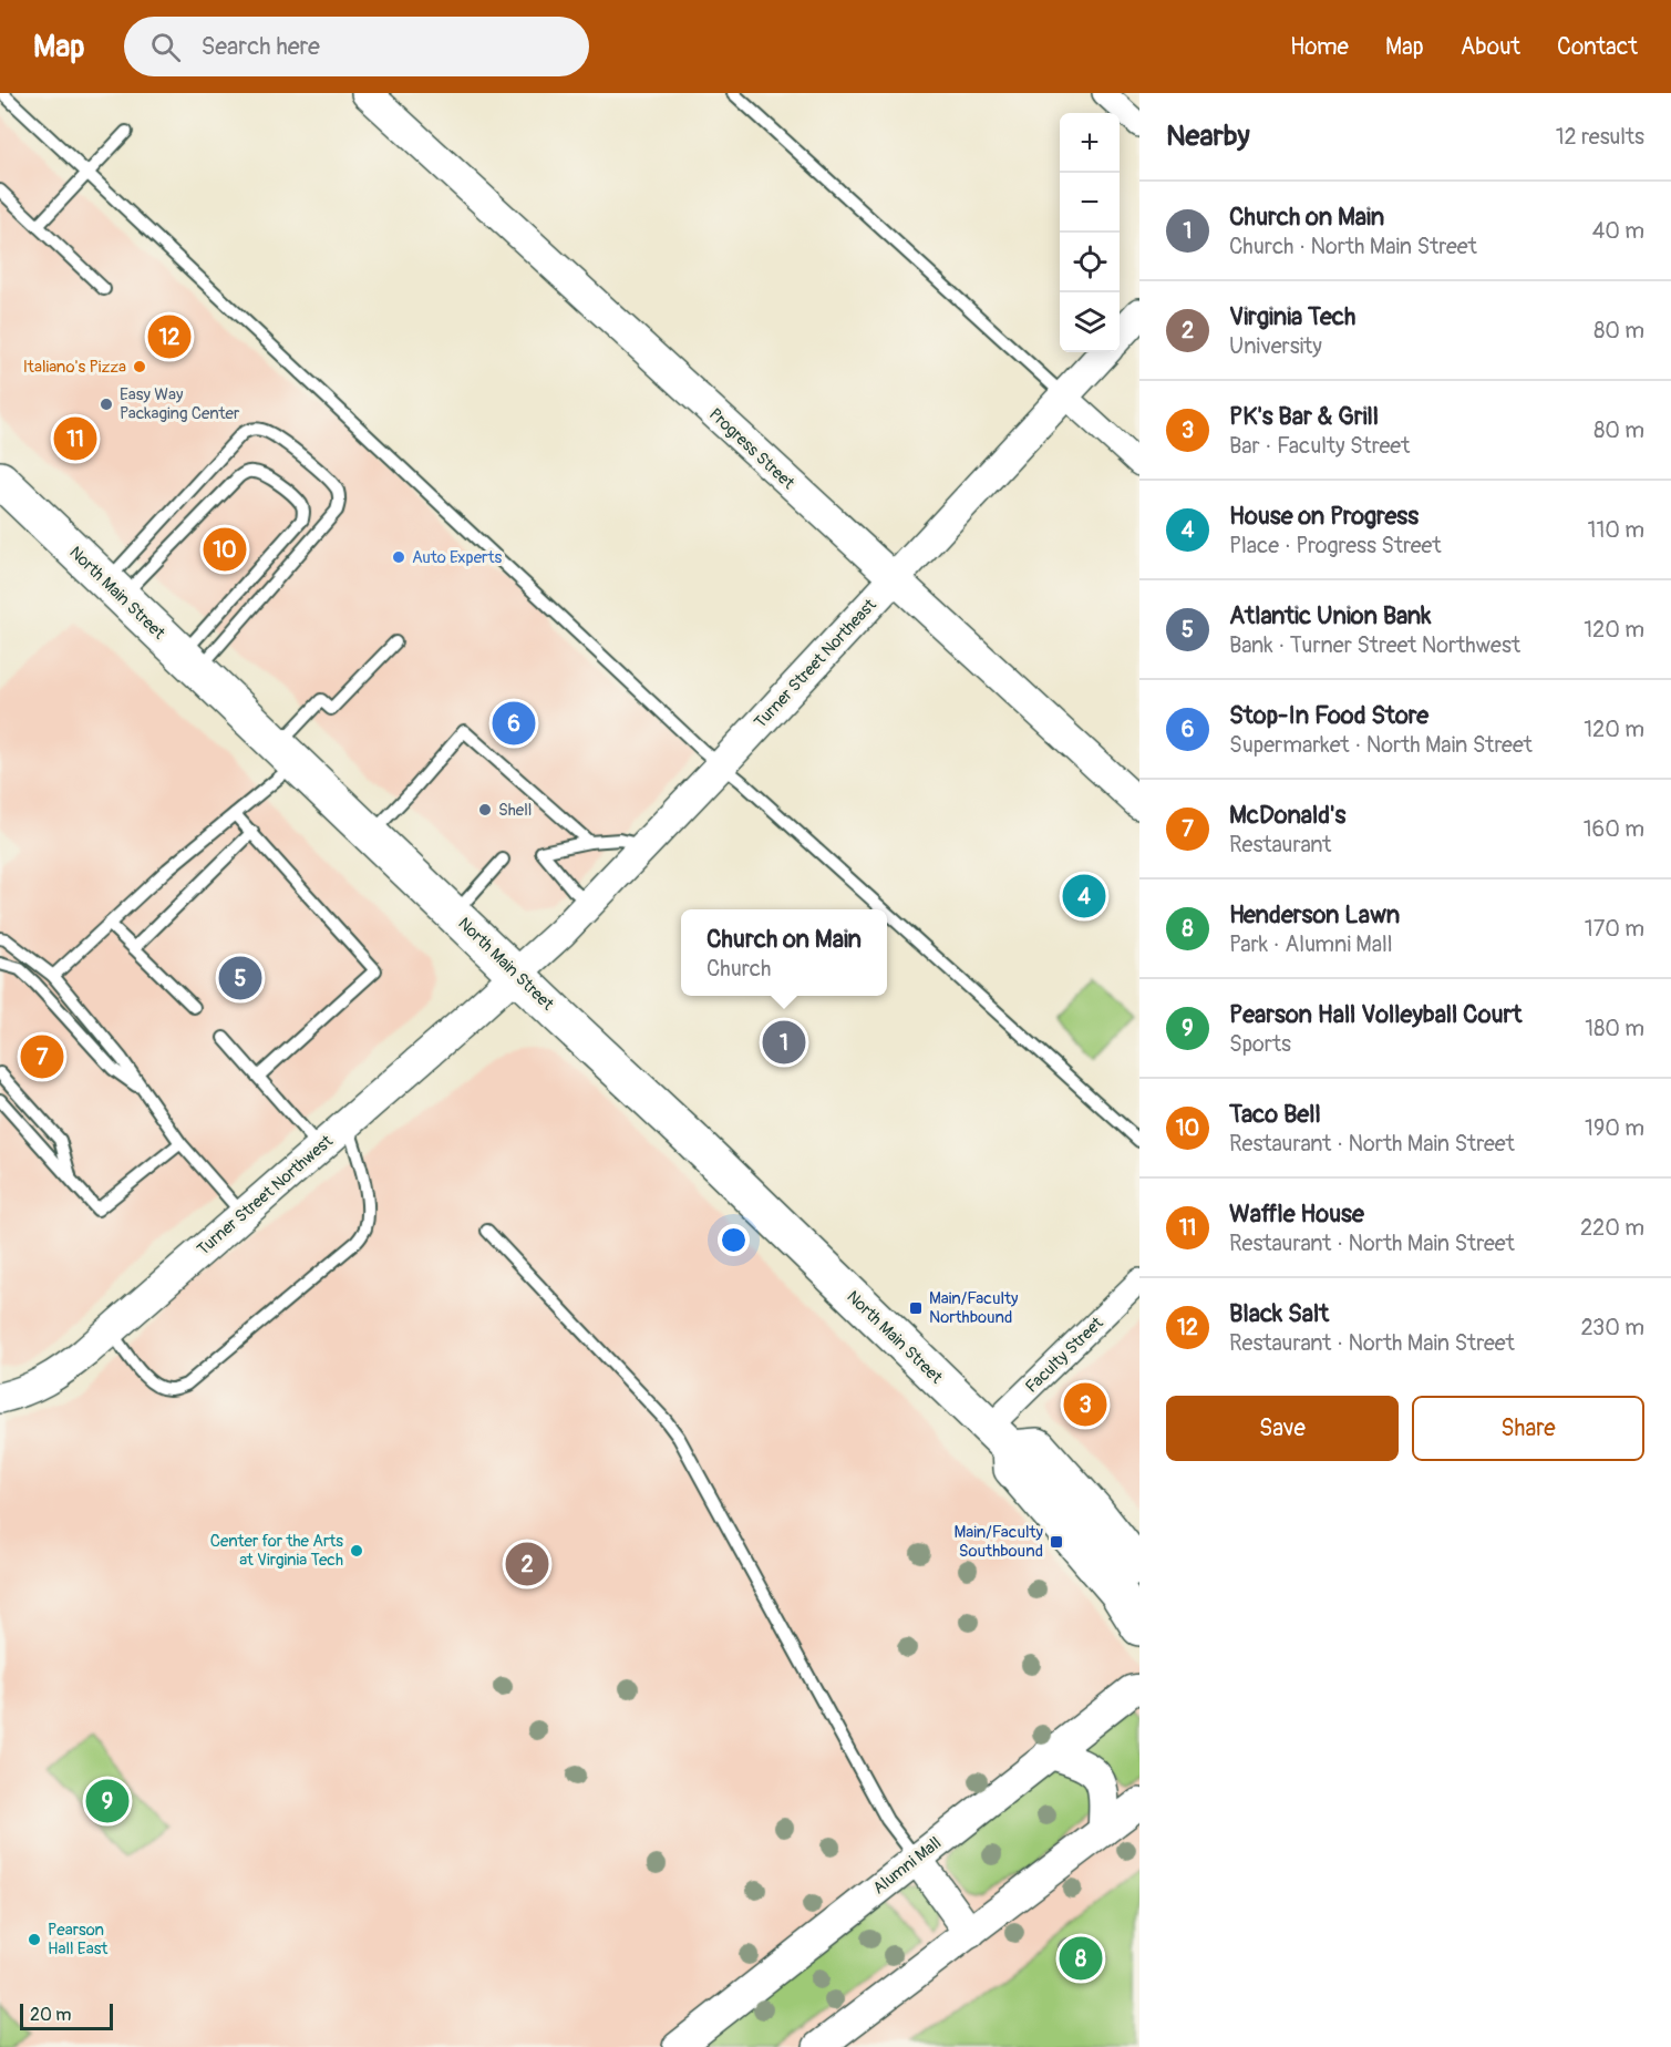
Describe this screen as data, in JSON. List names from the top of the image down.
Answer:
{
  "streets": {
    "main road": ["North Main Street"],
    "street": [
      "Progress Street",
      "Turner Street Northeast",
      "Turner Street Northwest",
      "Faculty Street",
      "Alumni Mall"
    ]
  },
  "crossings": [
    ["Progress Street", "Turner Street Northeast"],
    ["North Main Street", "Turner Street Northeast"],
    ["North Main Street", "Turner Street Northwest"],
    ["North Main Street", "Faculty Street"],
    ["Turner Street Northeast", "Turner Street Northwest"]
  ],
  "places": {
    "other": [
      "Italiano's Pizza",
      "Easy Way Packaging Center",
      "Auto Experts",
      "Shell",
      "Center for the Arts at Virginia Tech",
      "Pearson Hall East"
    ],
    "transit": ["Main/Faculty Northbound", "Main/Faculty Southbound"]
  },
  "scale_bar": "20 m",
  "page": {
    "header": "Map",
    "search": "Search here",
    "nav": [
      "Home",
      "Map",
      "About",
      "Contact"
    ],
    "heading": ["Nearby", "12 results"],
    "map_buttons": ["+", "−"],
    "list": [
      {
        "mark": "1",
        "name": "Church on Main",
        "note": "Church · North Main Street",
        "value": "40 m"
      },
      {
        "mark": "2",
        "name": "Virginia Tech",
        "note": "University",
        "value": "80 m"
      },
      {
        "mark": "3",
        "name": "PK's Bar & Grill",
        "note": "Bar · Faculty Street",
        "value": "80 m"
      },
      {
        "mark": "4",
        "name": "House on Progress",
        "note": "Place · Progress Street",
        "value": "110 m"
      },
      {
        "mark": "5",
        "name": "Atlantic Union Bank",
        "note": "Bank · Turner Street Northwest",
        "value": "120 m"
      },
      {
        "mark": "6",
        "name": "Stop-In Food Store",
        "note": "Supermarket · North Main Street",
        "value": "120 m"
      },
      {
        "mark": "7",
        "name": "McDonald's",
        "note": "Restaurant",
        "value": "160 m"
      },
      {
        "mark": "8",
        "name": "Henderson Lawn",
        "note": "Park · Alumni Mall",
        "value": "170 m"
      },
      {
        "mark": "9",
        "name": "Pearson Hall Volleyball Court",
        "note": "Sports",
        "value": "180 m"
      },
      {
        "mark": "10",
        "name": "Taco Bell",
        "note": "Restaurant · North Main Street",
        "value": "190 m"
      },
      {
        "mark": "11",
        "name": "Waffle House",
        "note": "Restaurant · North Main Street",
        "value": "220 m"
      },
      {
        "mark": "12",
        "name": "Black Salt",
        "note": "Restaurant · North Main Street",
        "value": "230 m"
      }
    ],
    "pins": [
      "12",
      "11",
      "10",
      "6",
      "4",
      "5",
      "1",
      "7",
      "3",
      "2",
      "9",
      "8"
    ],
    "popup": ["Church on Main", "Church"],
    "buttons": ["Save", "Share"],
    "scale": "20 m"
  }
}
